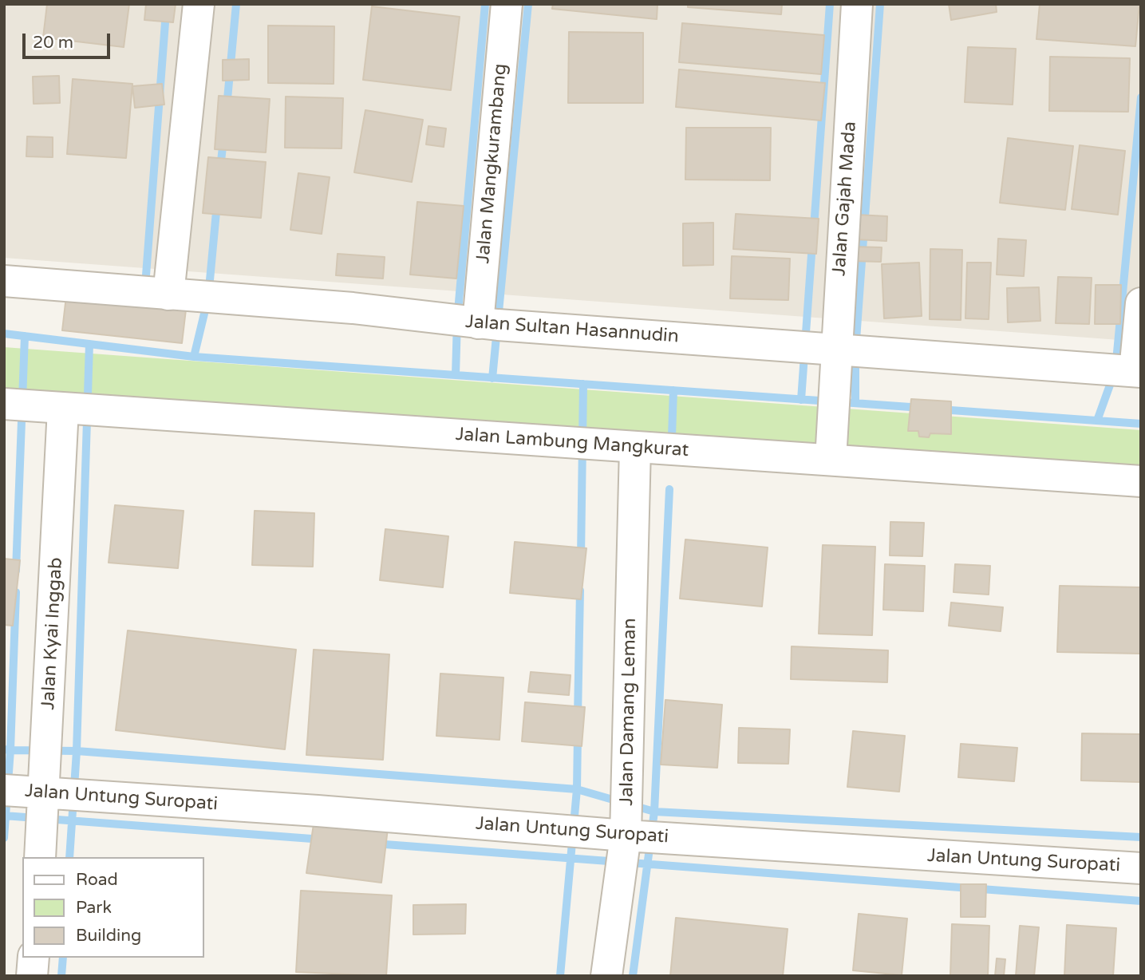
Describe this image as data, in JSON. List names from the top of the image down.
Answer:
{
  "streets": {
    "street": [
      "Jalan Mangkurambang",
      "Jalan Gajah Mada",
      "Jalan Sultan Hasannudin",
      "Jalan Lambung Mangkurat",
      "Jalan Kyai Inggab",
      "Jalan Damang Leman",
      "Jalan Untung Suropati"
    ]
  },
  "crossings": [
    ["Jalan Mangkurambang", "Jalan Sultan Hasannudin"],
    ["Jalan Gajah Mada", "Jalan Sultan Hasannudin"],
    ["Jalan Gajah Mada", "Jalan Lambung Mangkurat"],
    ["Jalan Lambung Mangkurat", "Jalan Kyai Inggab"],
    ["Jalan Lambung Mangkurat", "Jalan Damang Leman"],
    ["Jalan Kyai Inggab", "Jalan Untung Suropati"],
    ["Jalan Damang Leman", "Jalan Untung Suropati"]
  ],
  "legend": ["Road", "Park", "Building"],
  "scale_bar": "20 m"
}
